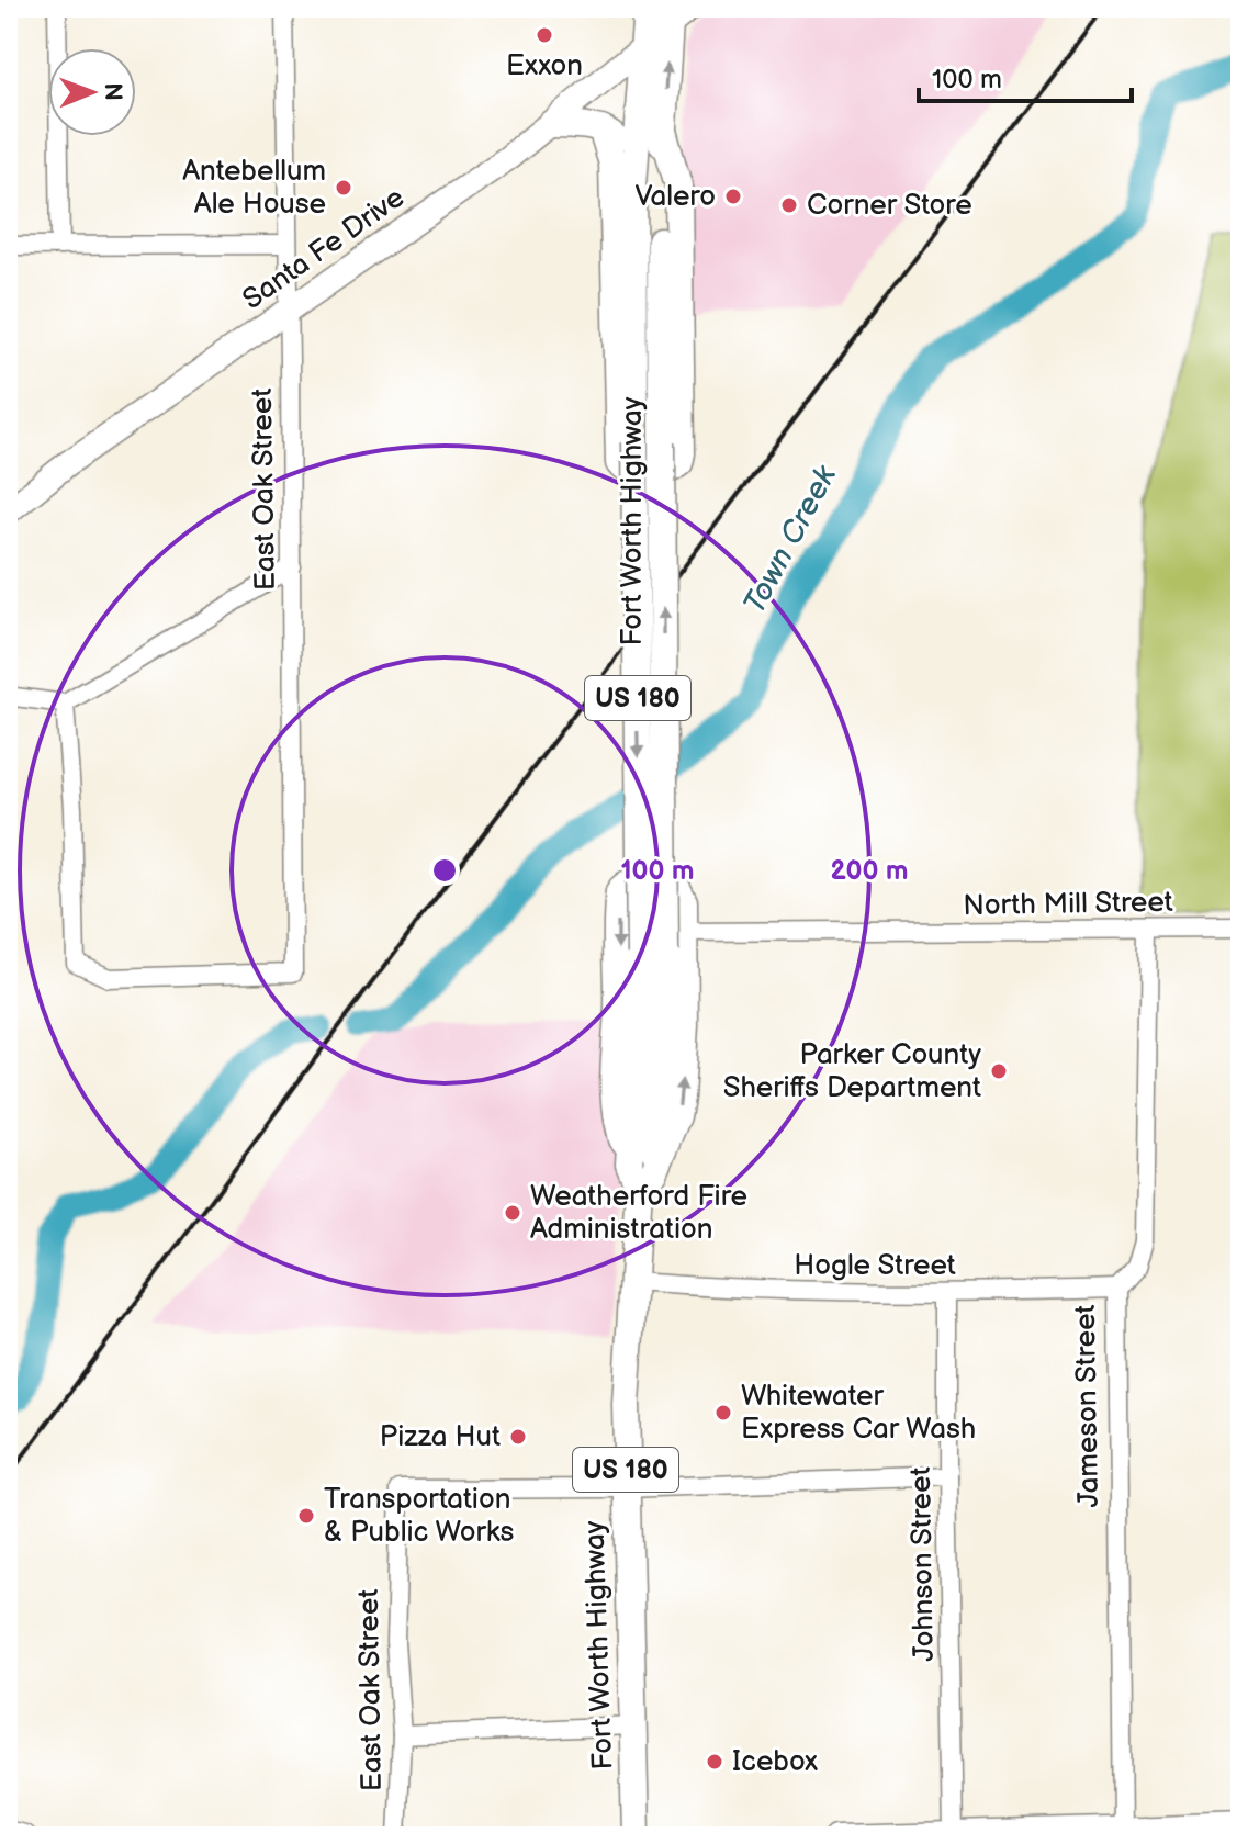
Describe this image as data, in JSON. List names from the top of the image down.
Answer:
{
  "streets": {
    "main road": ["Fort Worth Highway", "US 180"],
    "street": [
      "Santa Fe Drive",
      "East Oak Street",
      "North Mill Street",
      "Hogle Street",
      "Jameson Street",
      "Johnson Street"
    ]
  },
  "crossings": [
    ["Santa Fe Drive", "East Oak Street"],
    ["Santa Fe Drive", "Fort Worth Highway"],
    ["East Oak Street", "Fort Worth Highway"],
    ["Fort Worth Highway", "Hogle Street"],
    ["North Mill Street", "Jameson Street"],
    ["Hogle Street", "Jameson Street"],
    ["Hogle Street", "Johnson Street"]
  ],
  "water": ["Town Creek"],
  "places": [
    "Exxon",
    "Antebellum Ale House",
    "Valero",
    "Corner Store",
    "Parker County Sheriffs Department",
    "Weatherford Fire Administration",
    "Whitewater Express Car Wash",
    "Pizza Hut",
    "Transportation & Public Works",
    "Icebox"
  ],
  "scale_bar": "100 m",
  "north": "right",
  "rings": ["100 m", "200 m"]
}
